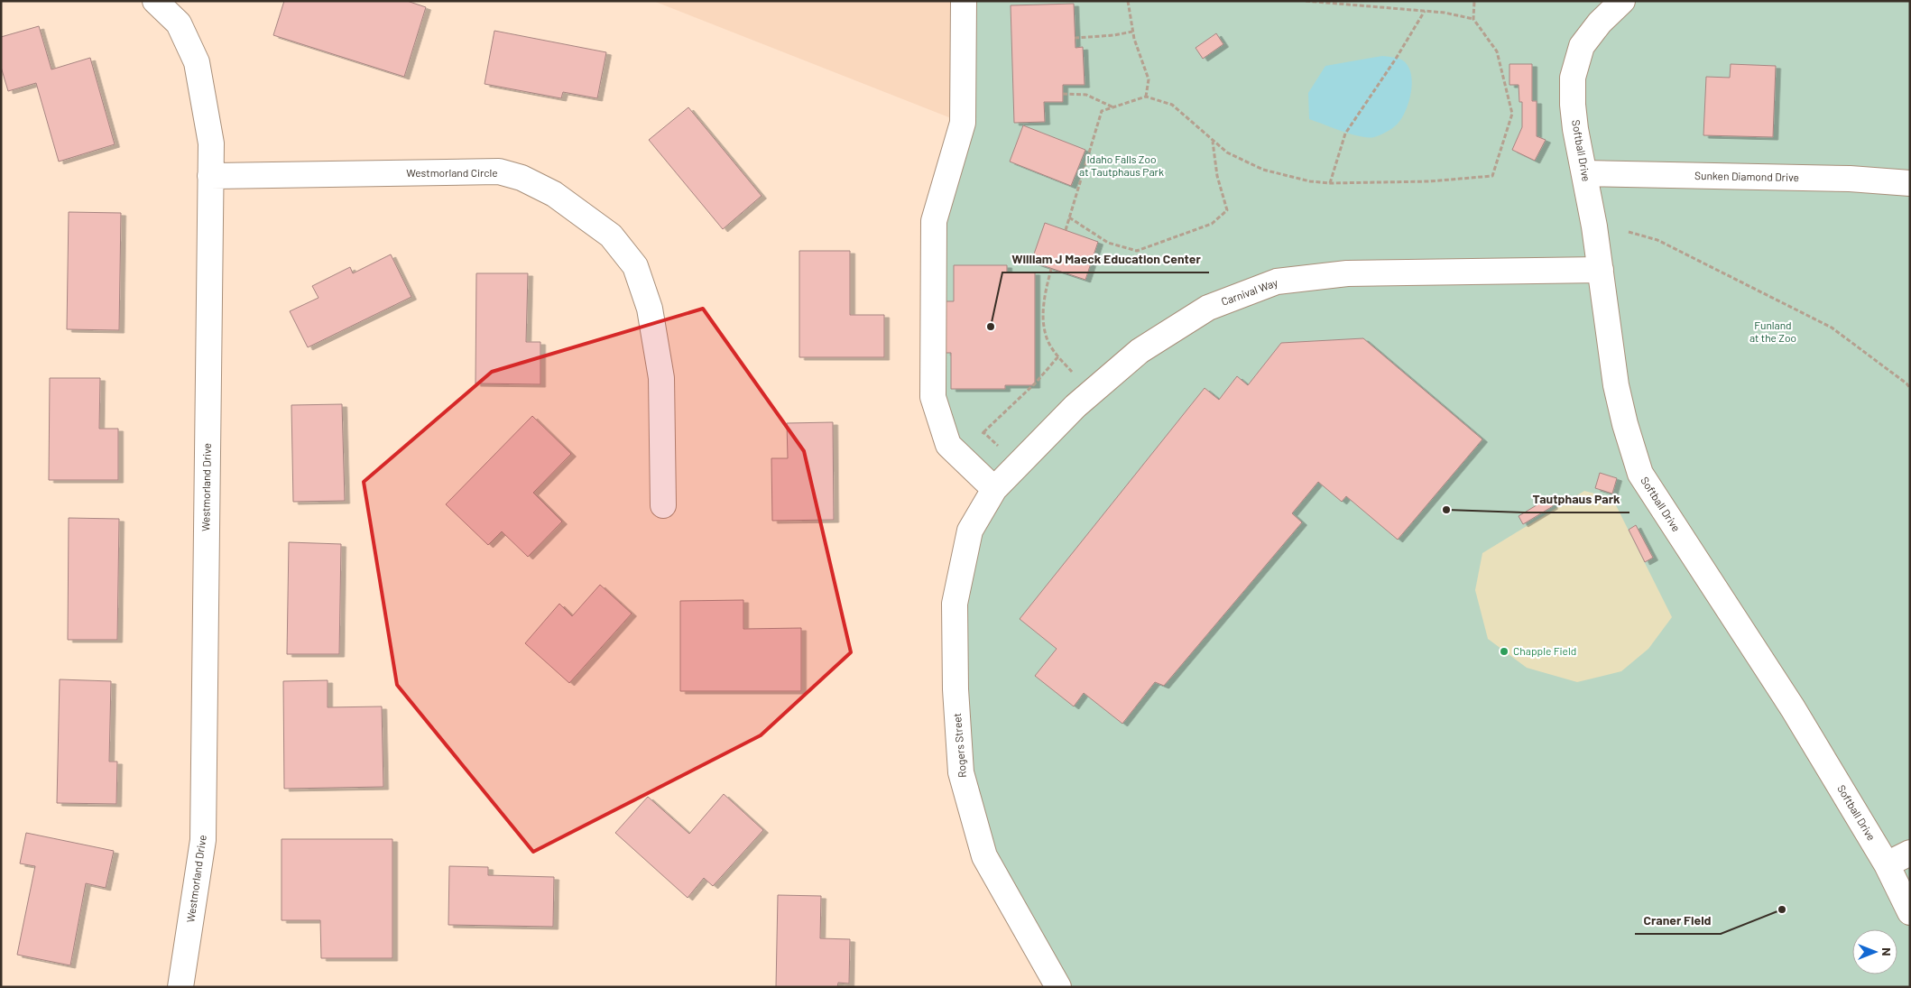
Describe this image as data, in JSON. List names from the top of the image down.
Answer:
{
  "streets": {
    "street": [
      "Softball Drive",
      "Westmorland Circle",
      "Sunken Diamond Drive",
      "Carnival Way",
      "Westmorland Drive",
      "Rogers Street"
    ]
  },
  "crossings": [
    ["Softball Drive", "Sunken Diamond Drive"],
    ["Softball Drive", "Carnival Way"],
    ["Westmorland Circle", "Westmorland Drive"],
    ["Carnival Way", "Rogers Street"]
  ],
  "parks": ["Idaho Falls Zoo at Tautphaus Park", "Funland at the Zoo"],
  "places": [
    "William J Maeck Education Center",
    "Tautphaus Park",
    "Chapple Field",
    "Craner Field"
  ],
  "north": "right"
}
